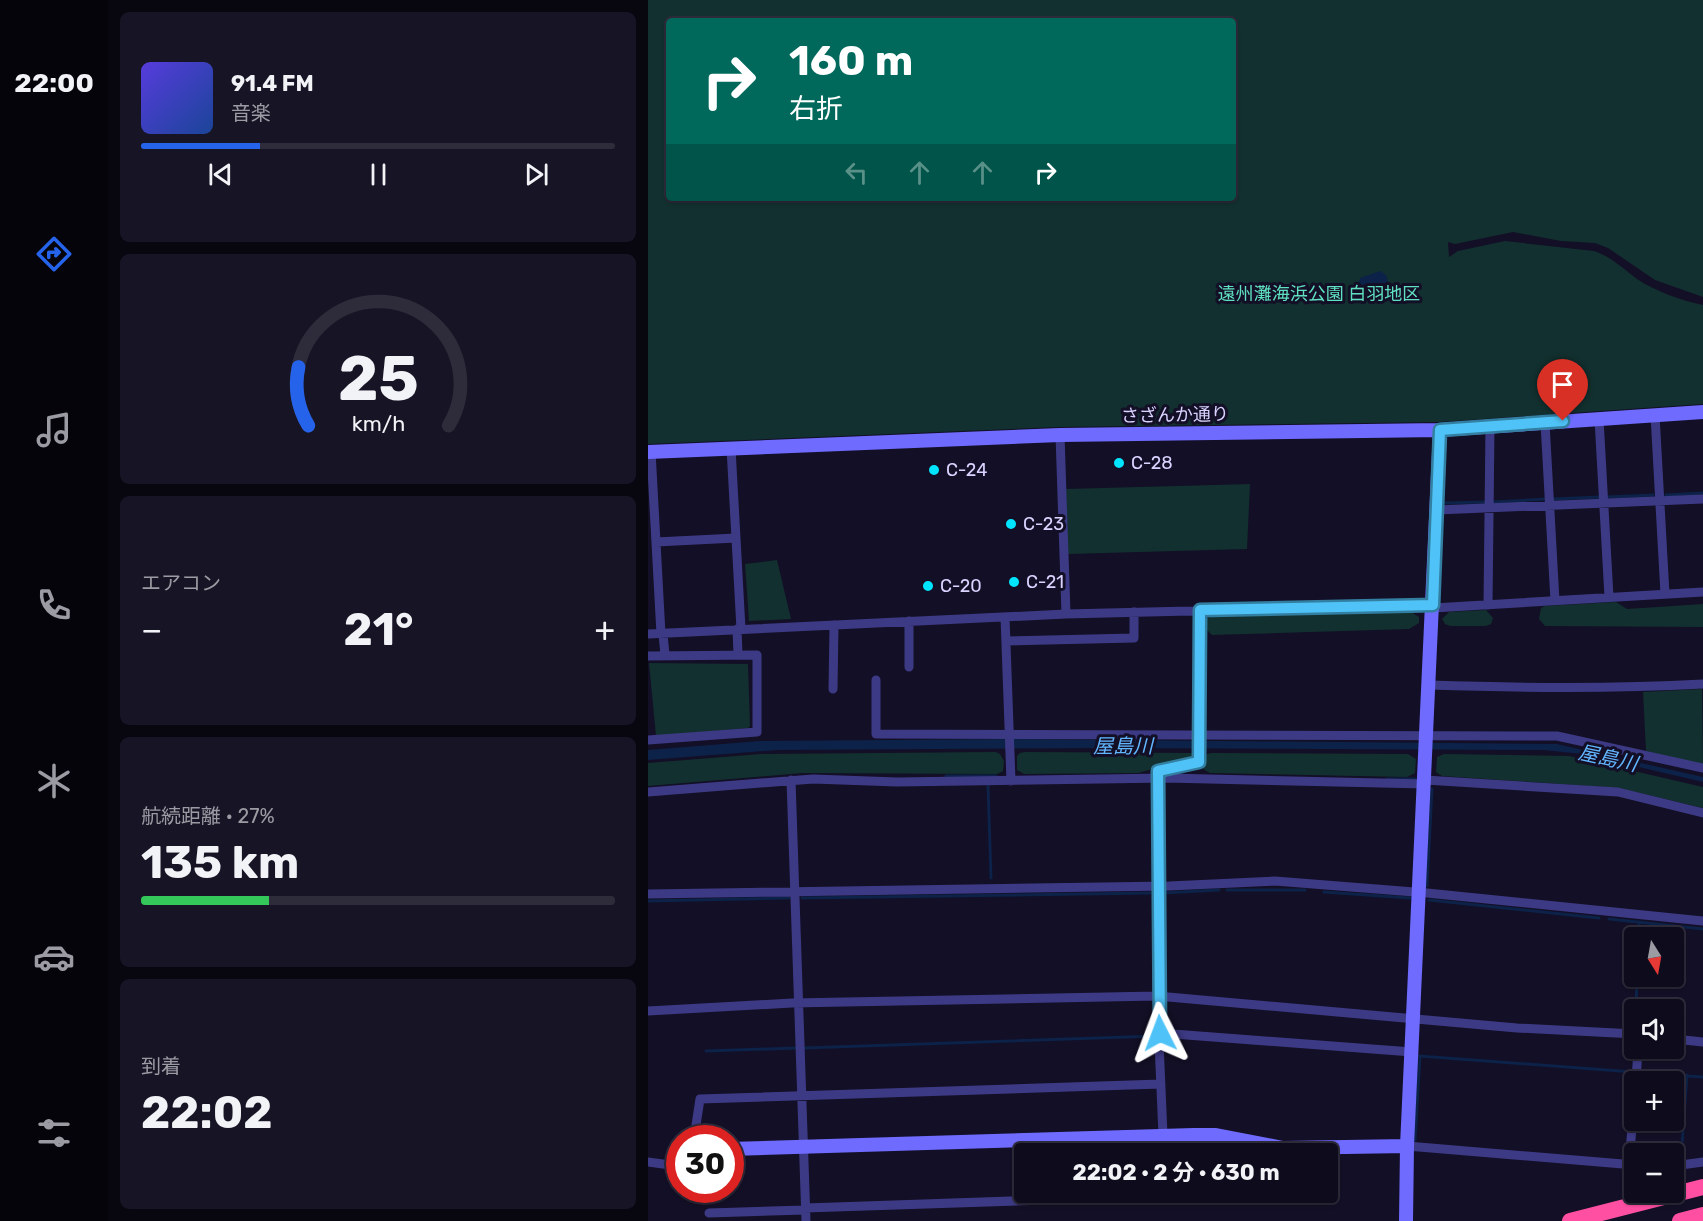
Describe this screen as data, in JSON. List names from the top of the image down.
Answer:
{
  "streets": {
    "street": ["さざんか通り"]
  },
  "water": ["屋島川"],
  "parks": ["遠州灘海浜公園 白羽地区"],
  "places": [
    "C-28",
    "C-24",
    "C-23",
    "C-21",
    "C-20"
  ],
  "north": "bottom",
  "page": {
    "tabs": "22:00",
    "turn": ["160 m", "右折"],
    "song": ["91.4 FM", "音楽"],
    "tile": [
      "エアコン",
      ["航続距離 · 27%", "135 km"],
      ["到着", "22:02"]
    ],
    "heat": ["−", "21°", "+"],
    "map_buttons": ["+", "−"],
    "limit": "30",
    "trip": "22:02 · 2 分 · 630 m",
    "gauge": ["25", "km/h"]
  }
}
